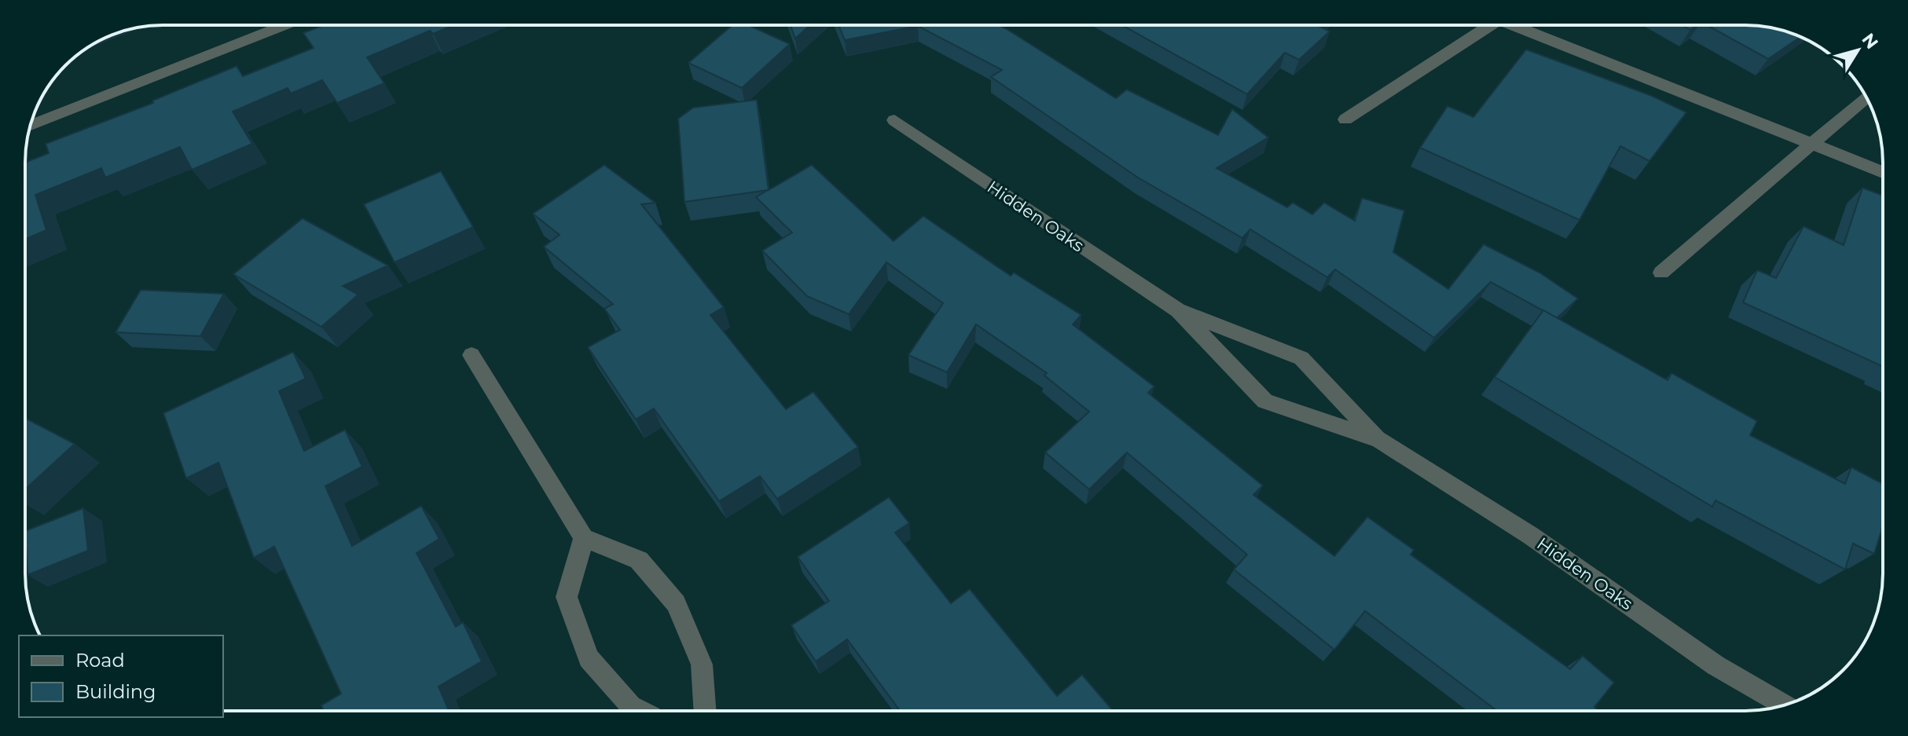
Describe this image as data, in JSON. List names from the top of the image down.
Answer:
{
  "streets": {
    "street": ["Hidden Oaks"]
  },
  "legend": ["Road", "Building"],
  "north": "top right"
}
